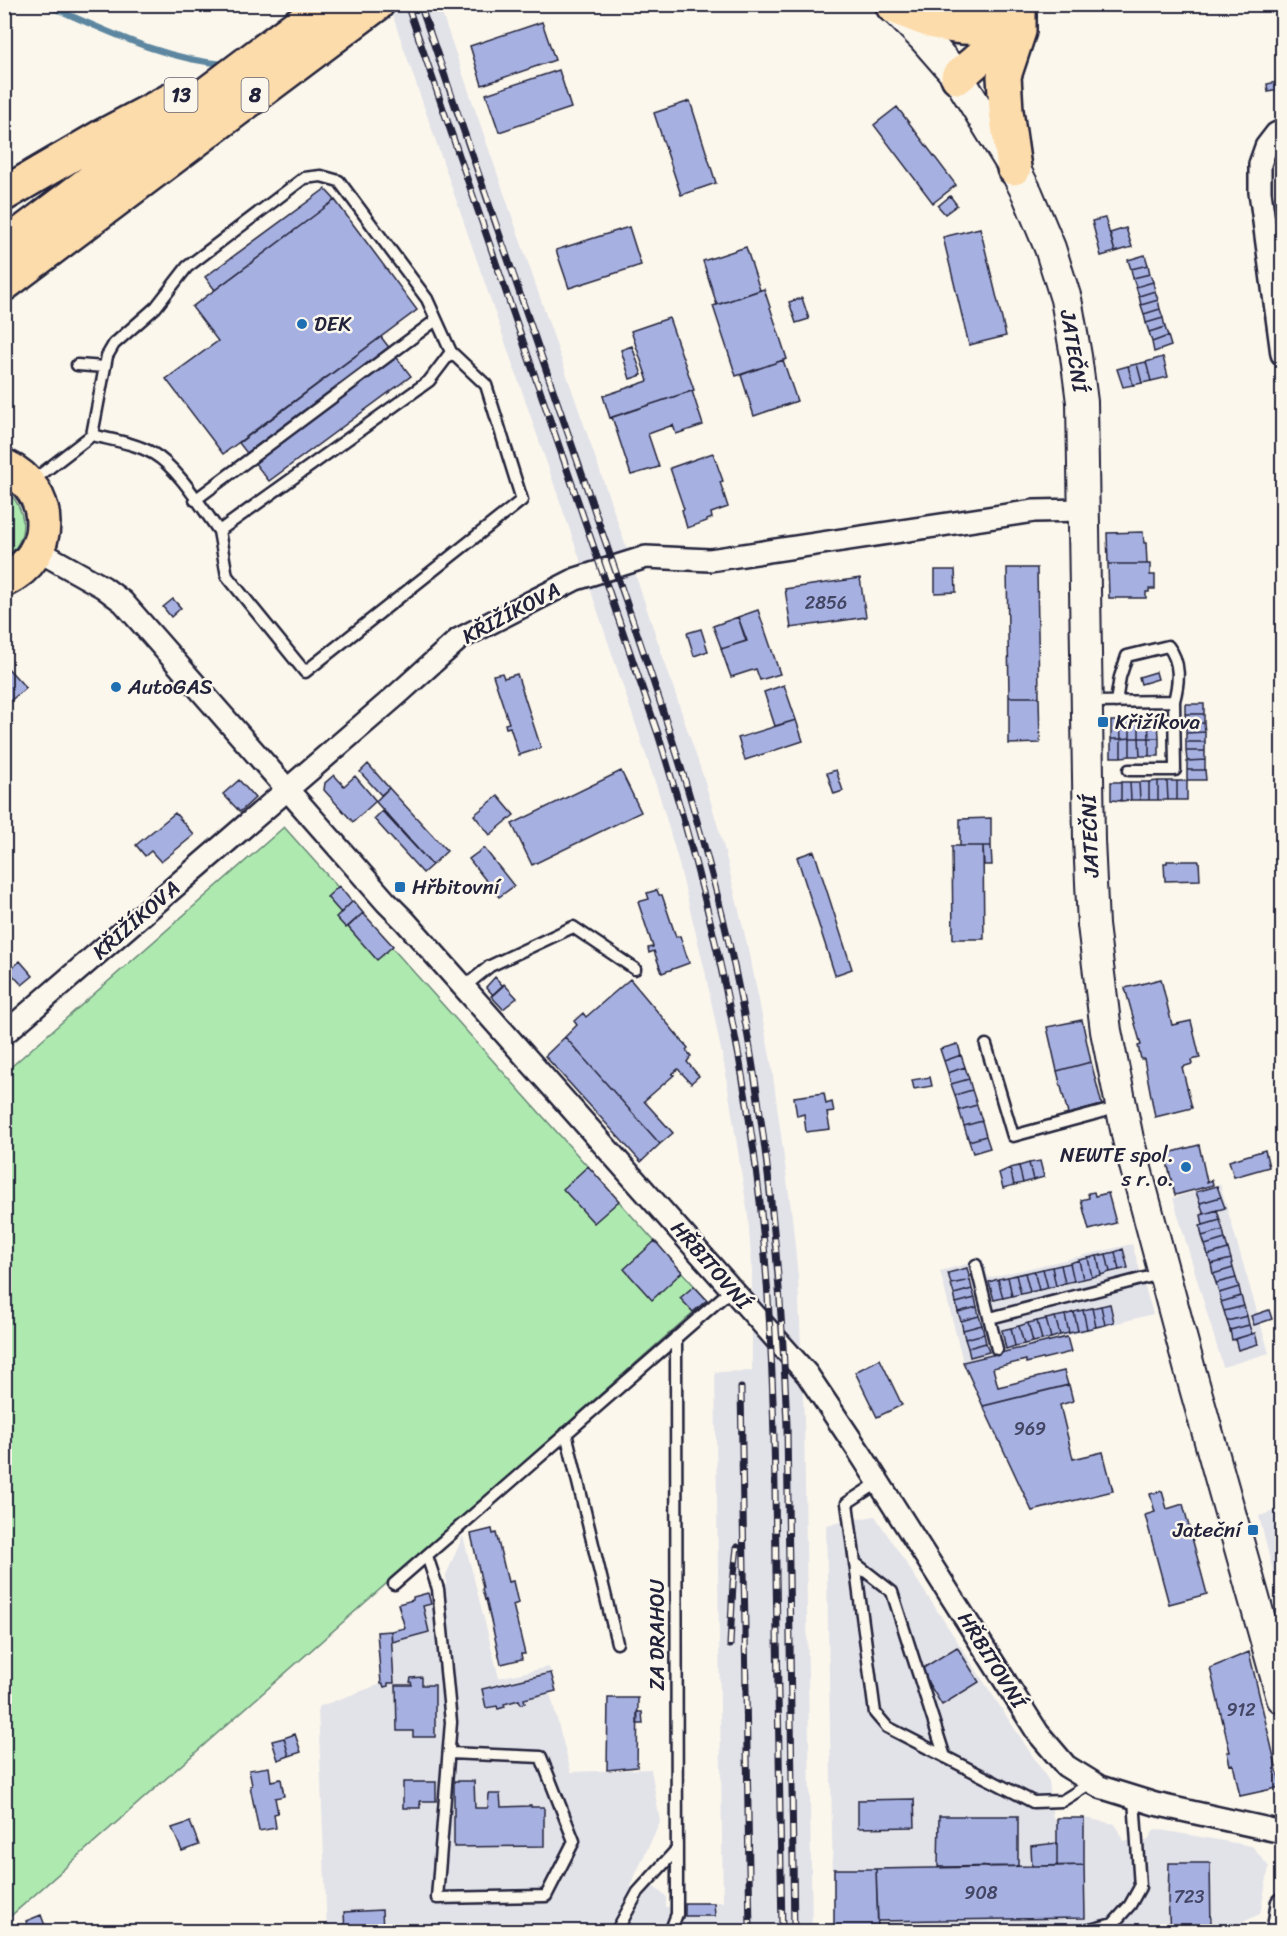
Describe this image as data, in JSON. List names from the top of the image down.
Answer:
{
  "streets": {
    "main road": ["13", "8", "JATEČNÍ"],
    "street": ["KŘIŽÍKOVA", "HŘBITOVNÍ"],
    "lane": ["ZA DRAHOU"]
  },
  "crossings": [
    ["13", "8"],
    ["JATEČNÍ", "KŘIŽÍKOVA"],
    ["KŘIŽÍKOVA", "HŘBITOVNÍ"]
  ],
  "places": {
    "other": ["DEK", "AutoGAS", "NEWTE spol. s r. o."],
    "transit": ["Křižíkova", "Hřbitovní", "Jateční"]
  },
  "house_numbers": [
    "2856",
    "969",
    "912",
    "908",
    "723"
  ]
}
